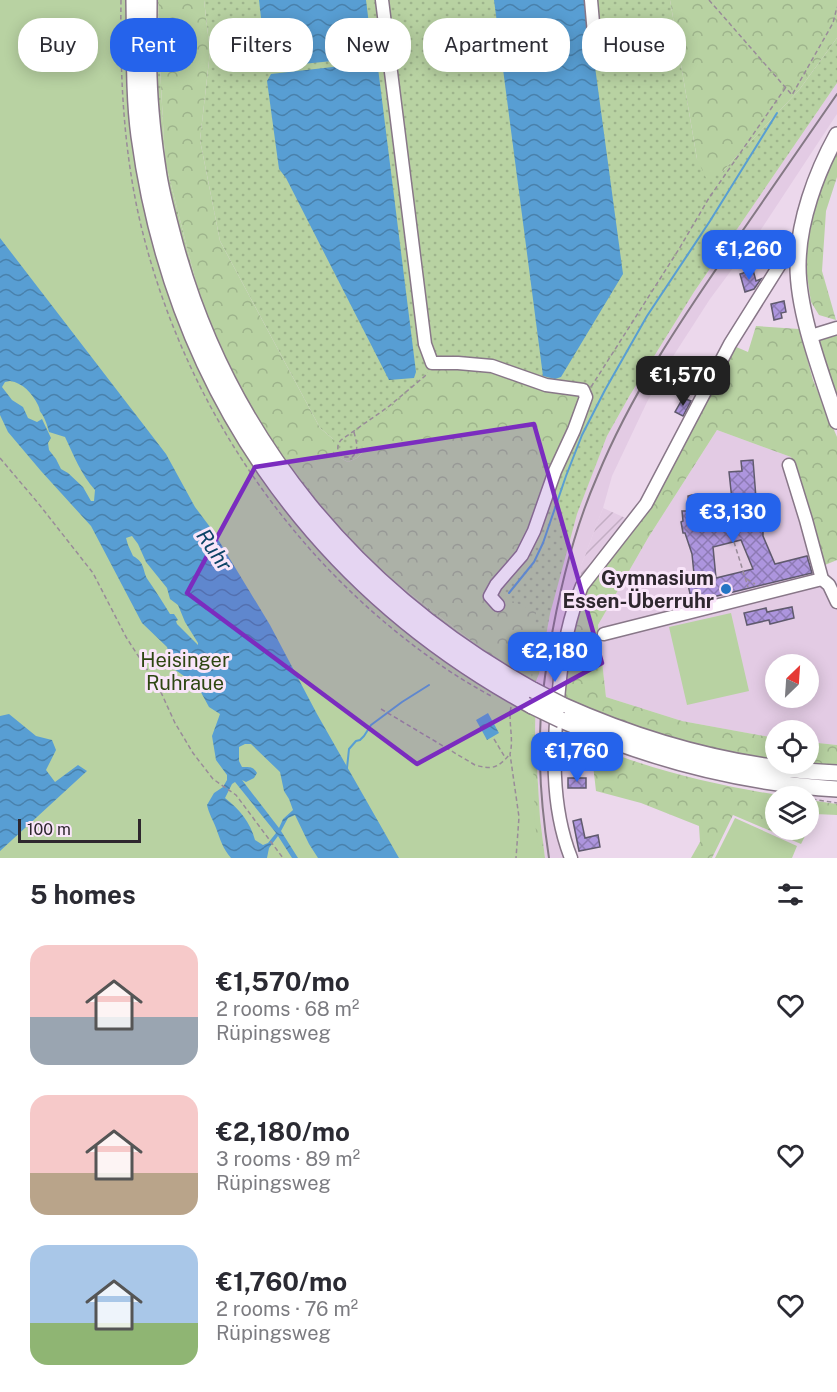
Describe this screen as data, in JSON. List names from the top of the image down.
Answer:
{
  "water": ["Ruhr"],
  "parks": ["Heisinger Ruhraue"],
  "places": ["Gymnasium Essen-Überruhr"],
  "scale_bar": "100 m",
  "north": "top right",
  "page": {
    "chip": [
      "Buy",
      "Rent",
      "Filters",
      "New",
      "Apartment",
      "House"
    ],
    "price": [
      "€1,260",
      "€1,570",
      "€3,130",
      "€2,180",
      "€1,760"
    ],
    "scale": "100 m",
    "heading": "5 homes",
    "list": [
      {
        "name": "€1,570/mo",
        "note": "2 rooms · 68 m² · Rüpingsweg"
      },
      {
        "name": "€2,180/mo",
        "note": "3 rooms · 89 m² · Rüpingsweg"
      },
      {
        "name": "€1,760/mo",
        "note": "2 rooms · 76 m² · Rüpingsweg"
      }
    ]
  }
}
